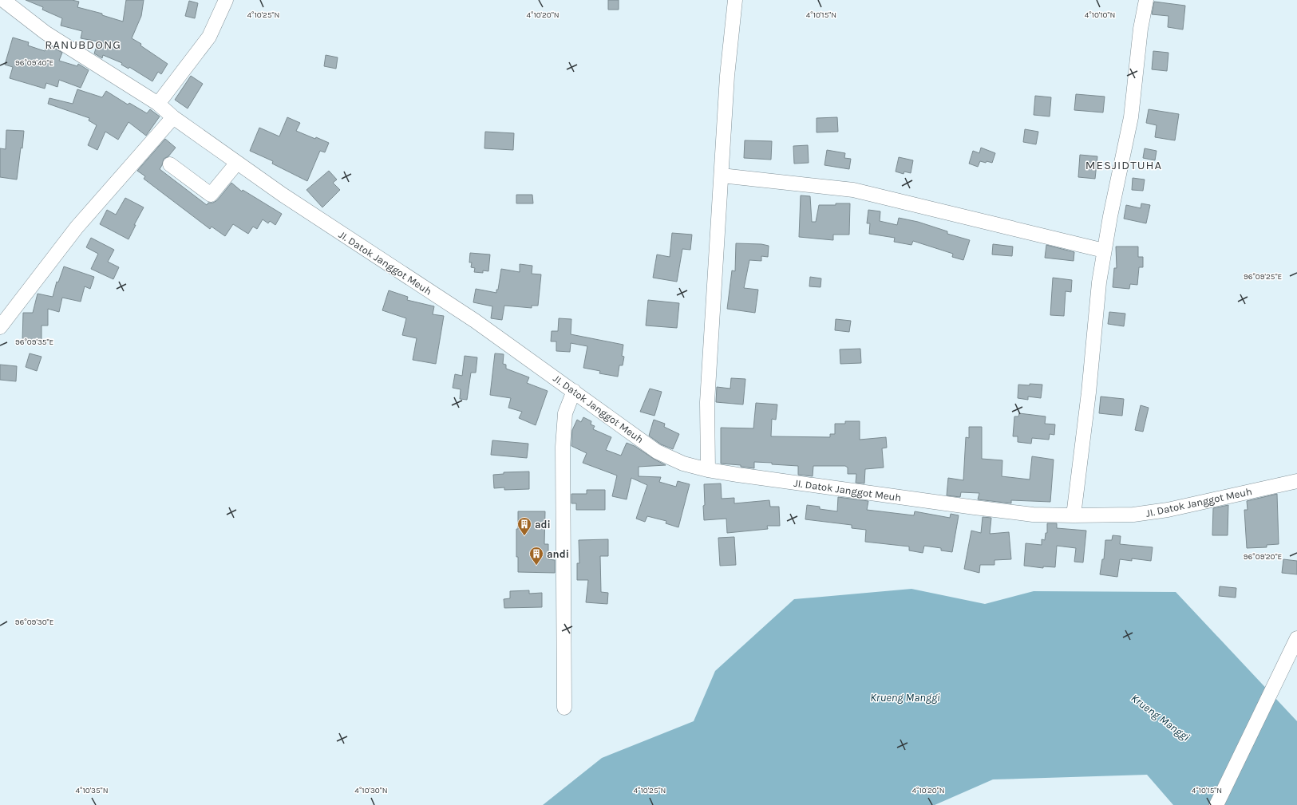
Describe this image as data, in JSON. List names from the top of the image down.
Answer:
{
  "streets": {
    "street": ["JI. Datok Janggot Meuh"]
  },
  "districts": ["RANUBDONG", "MESJIDTUHA"],
  "water": ["Krueng Manggi"],
  "places": {
    "building": ["adi", "andi"]
  },
  "coordinates": [
    "4°10'25\"N",
    "4°10'20\"N",
    "4°10'15\"N",
    "4°10'10\"N",
    "96°09'40\"E",
    "96°09'25\"E",
    "96°09'35\"E",
    "96°09'20\"E",
    "96°09'30\"E",
    "4°10'35\"N",
    "4°10'30\"N"
  ]
}
